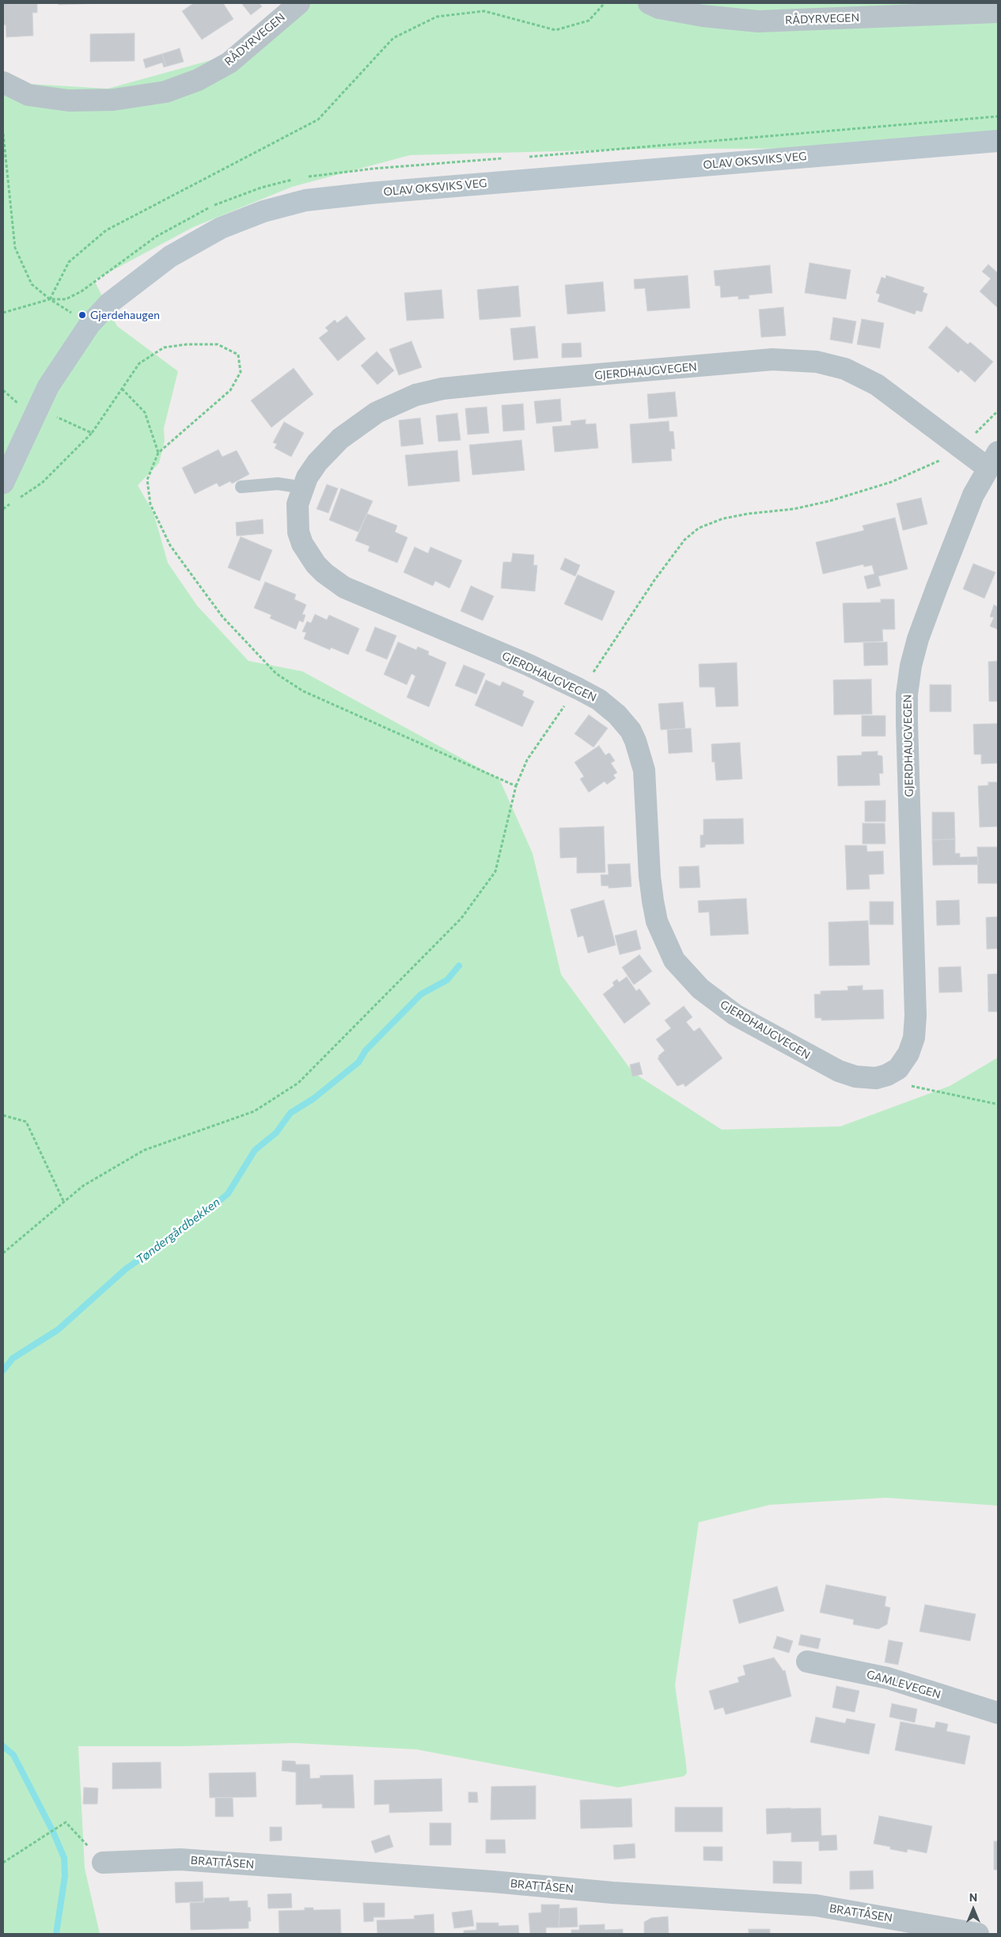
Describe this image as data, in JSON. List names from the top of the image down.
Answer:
{
  "streets": {
    "street": [
      "RÅDYRVEGEN",
      "OLAV OKSVIKS VEG",
      "GJERDHAUGVEGEN",
      "GAMLEVEGEN",
      "BRATTÅSEN"
    ]
  },
  "water": ["Tøndergårdbekken"],
  "places": ["Gjerdehaugen"],
  "north": "top"
}
